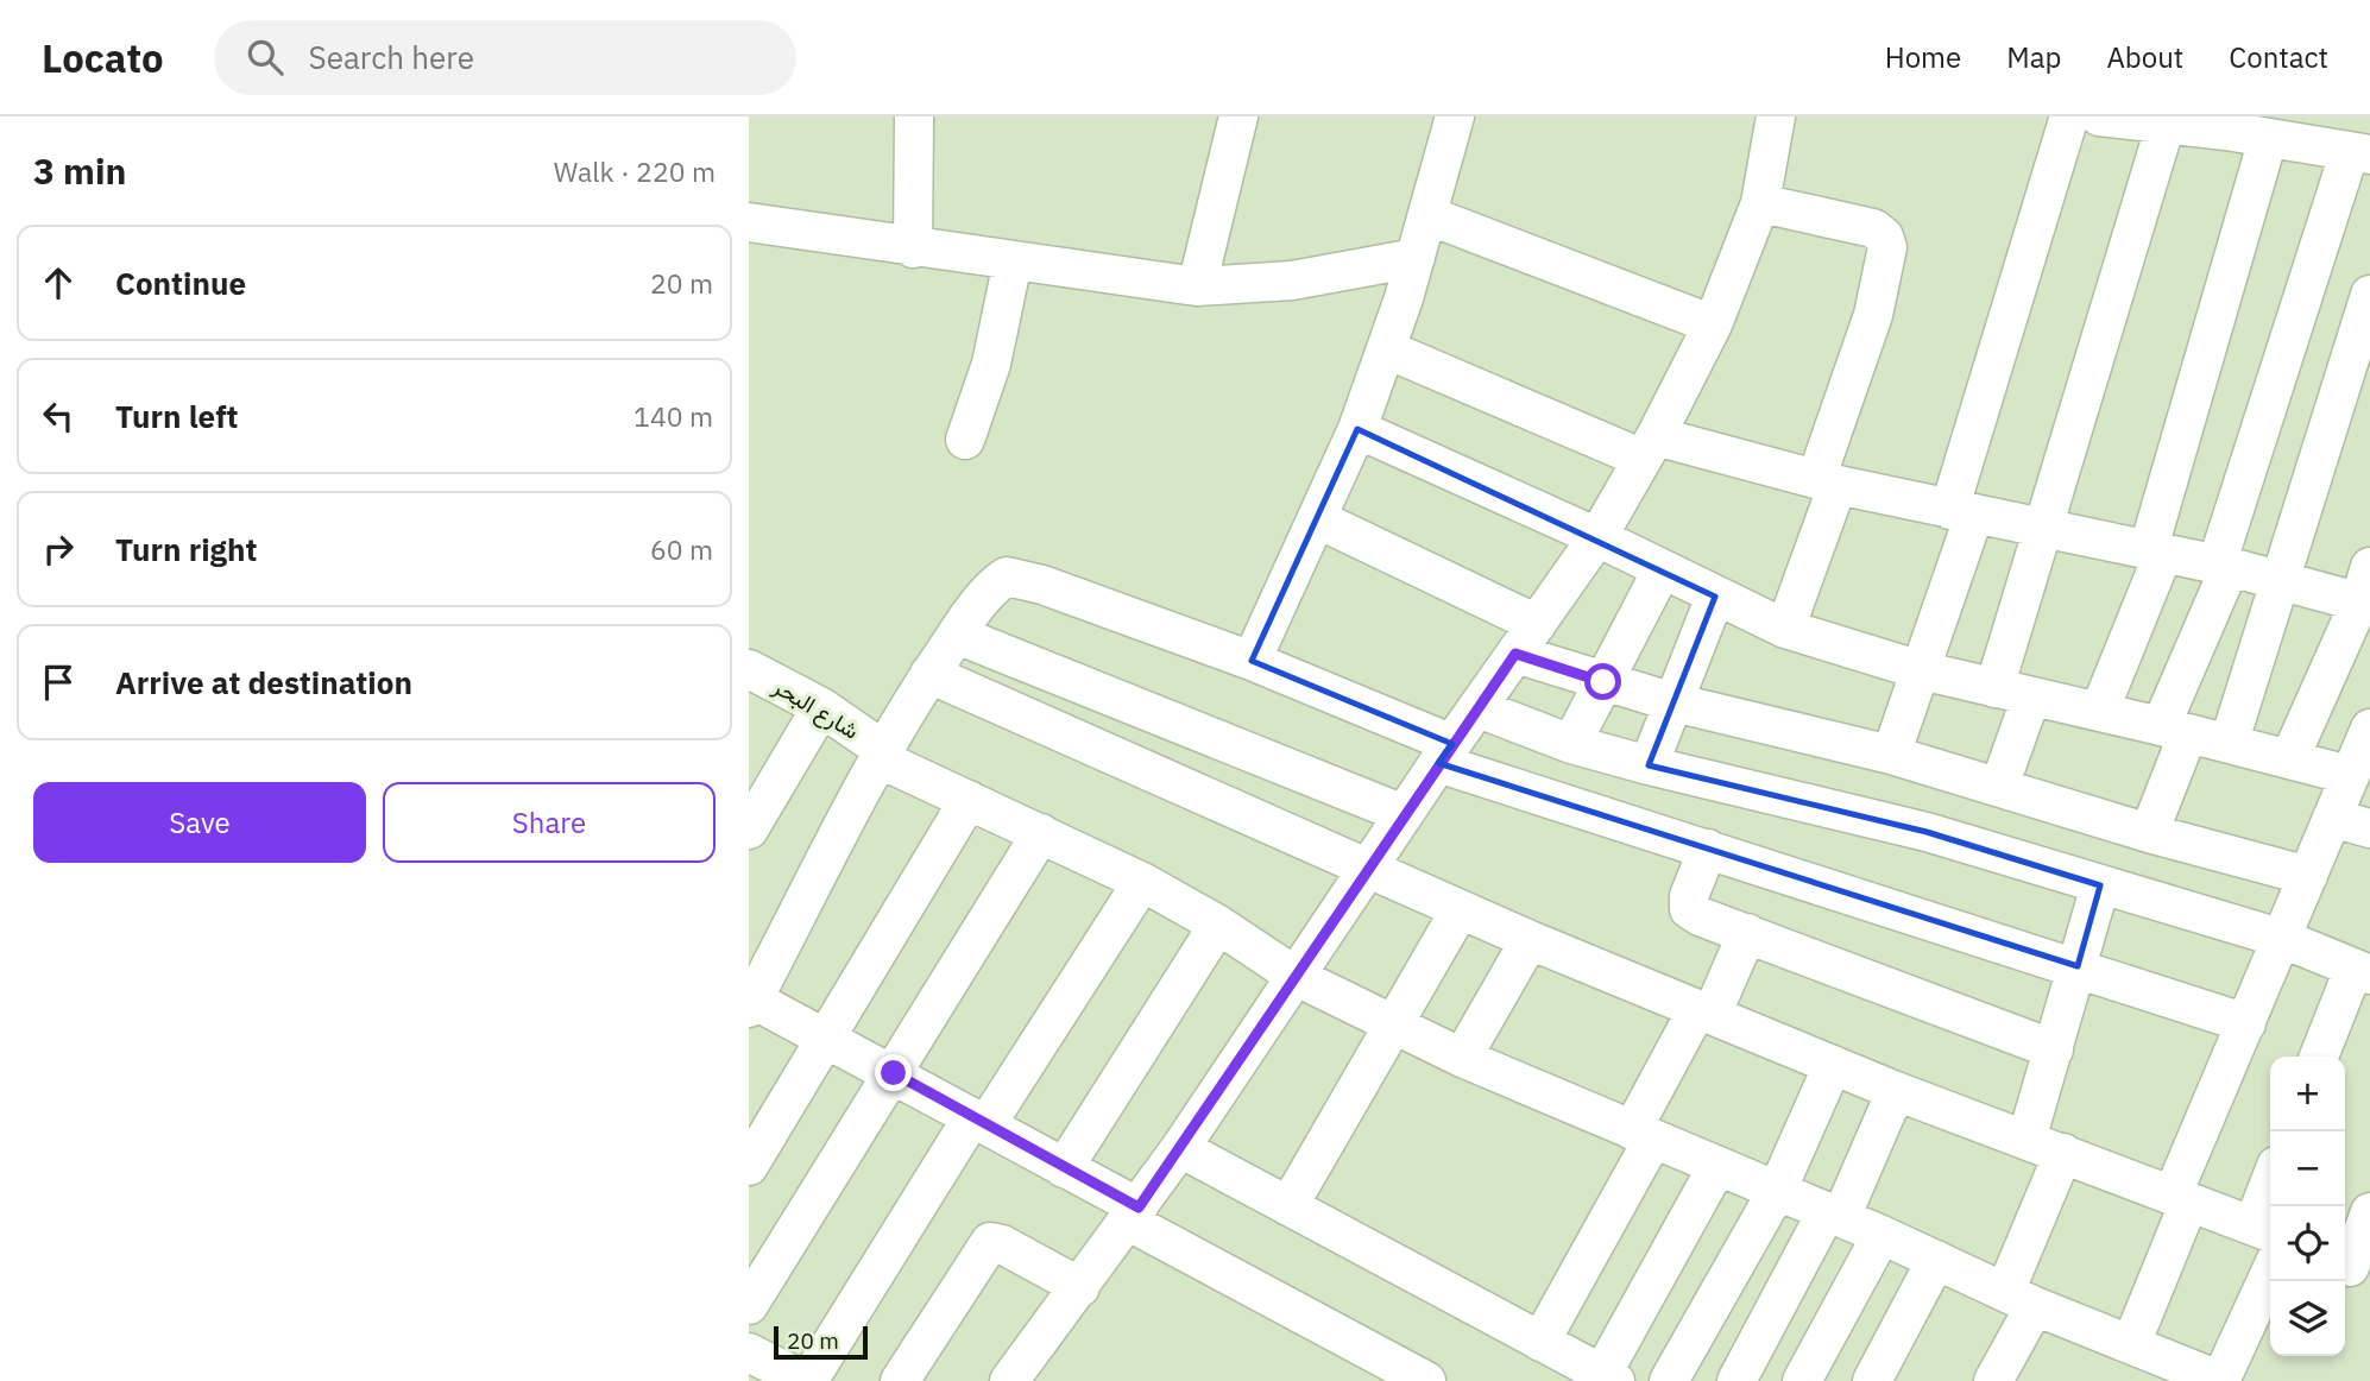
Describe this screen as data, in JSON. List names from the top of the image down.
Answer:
{
  "streets": {
    "street": ["شارع البحر"]
  },
  "scale_bar": "20 m",
  "page": {
    "header": "Locato",
    "search": "Search here",
    "nav": [
      "Home",
      "Map",
      "About",
      "Contact"
    ],
    "heading": ["3 min", "Walk · 220 m"],
    "list": [
      ["Continue", "20 m"],
      ["Turn left", "140 m"],
      ["Turn right", "60 m"],
      "Arrive at destination"
    ],
    "buttons": ["Save", "Share"],
    "map_buttons": ["+", "−"],
    "scale": "20 m"
  }
}
